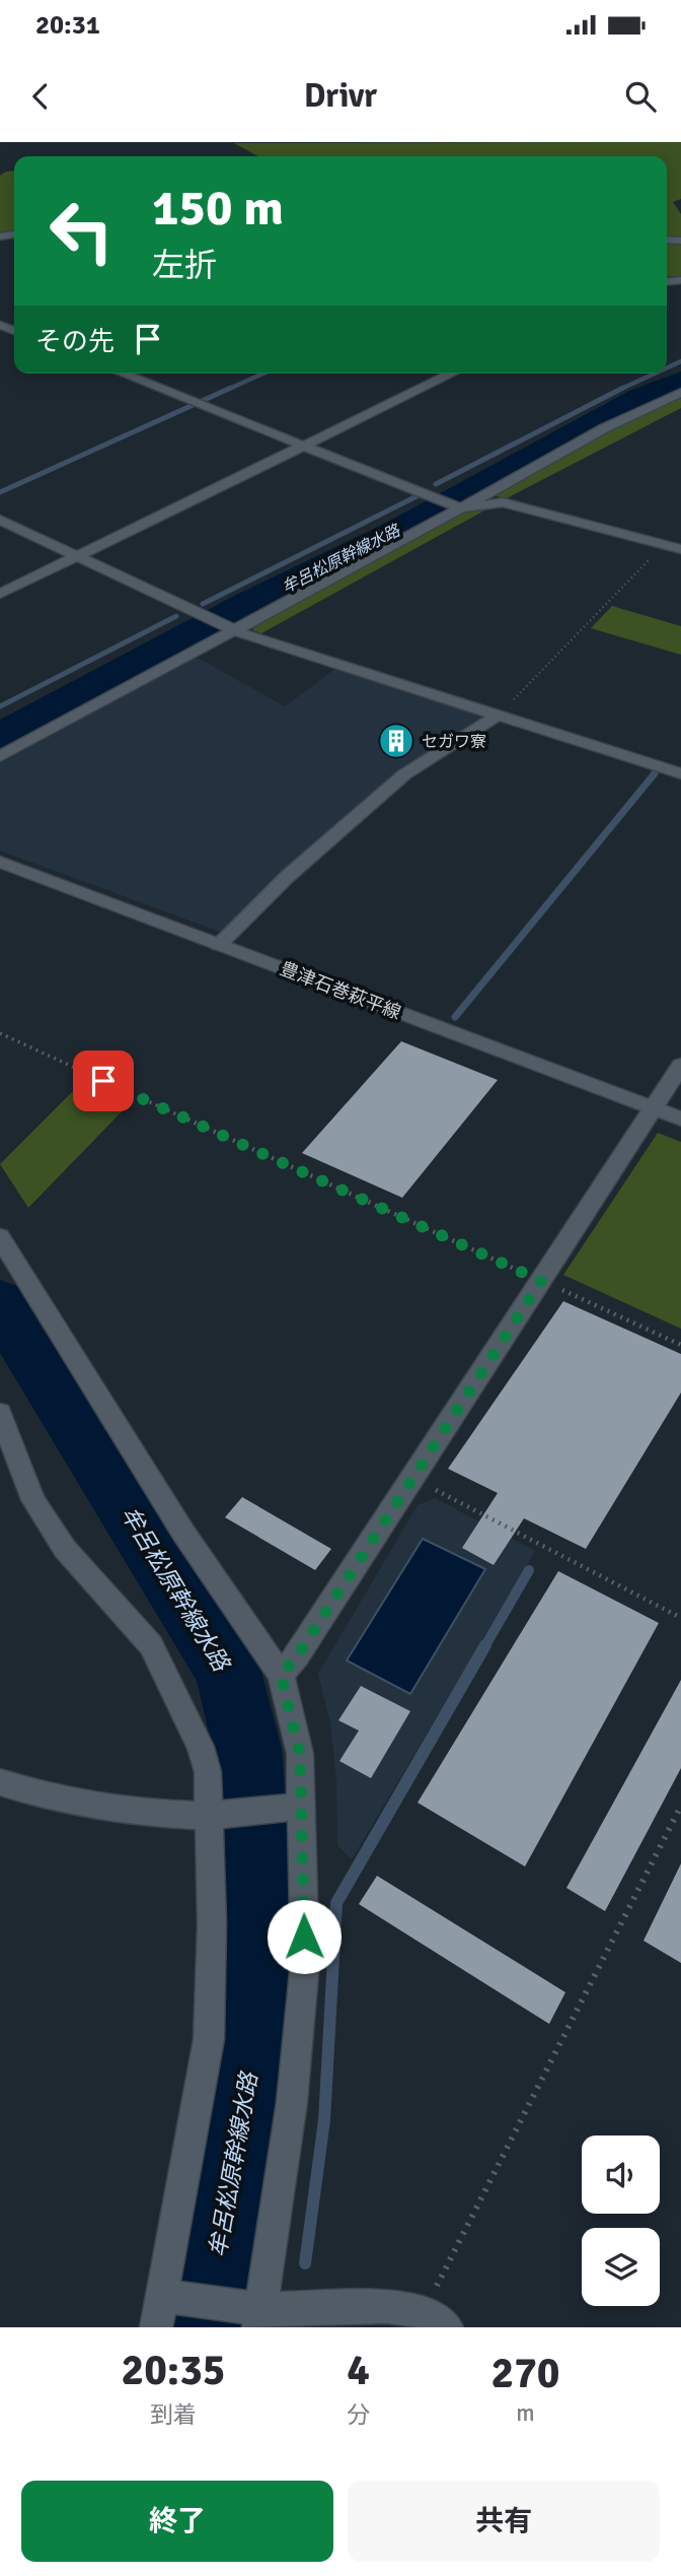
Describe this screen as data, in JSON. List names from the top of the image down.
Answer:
{
  "streets": {
    "street": ["豊津石巻萩平線"]
  },
  "water": ["牟呂松原幹線水路"],
  "places": {
    "building": ["セガワ寮"]
  },
  "page": {
    "status": "20:31",
    "header": "Drivr",
    "turn": ["150 m", "左折"],
    "then": "その先",
    "eta": [
      "20:35",
      "到着",
      "4",
      "分",
      "270",
      "m"
    ],
    "buttons": ["終了", "共有"]
  }
}
